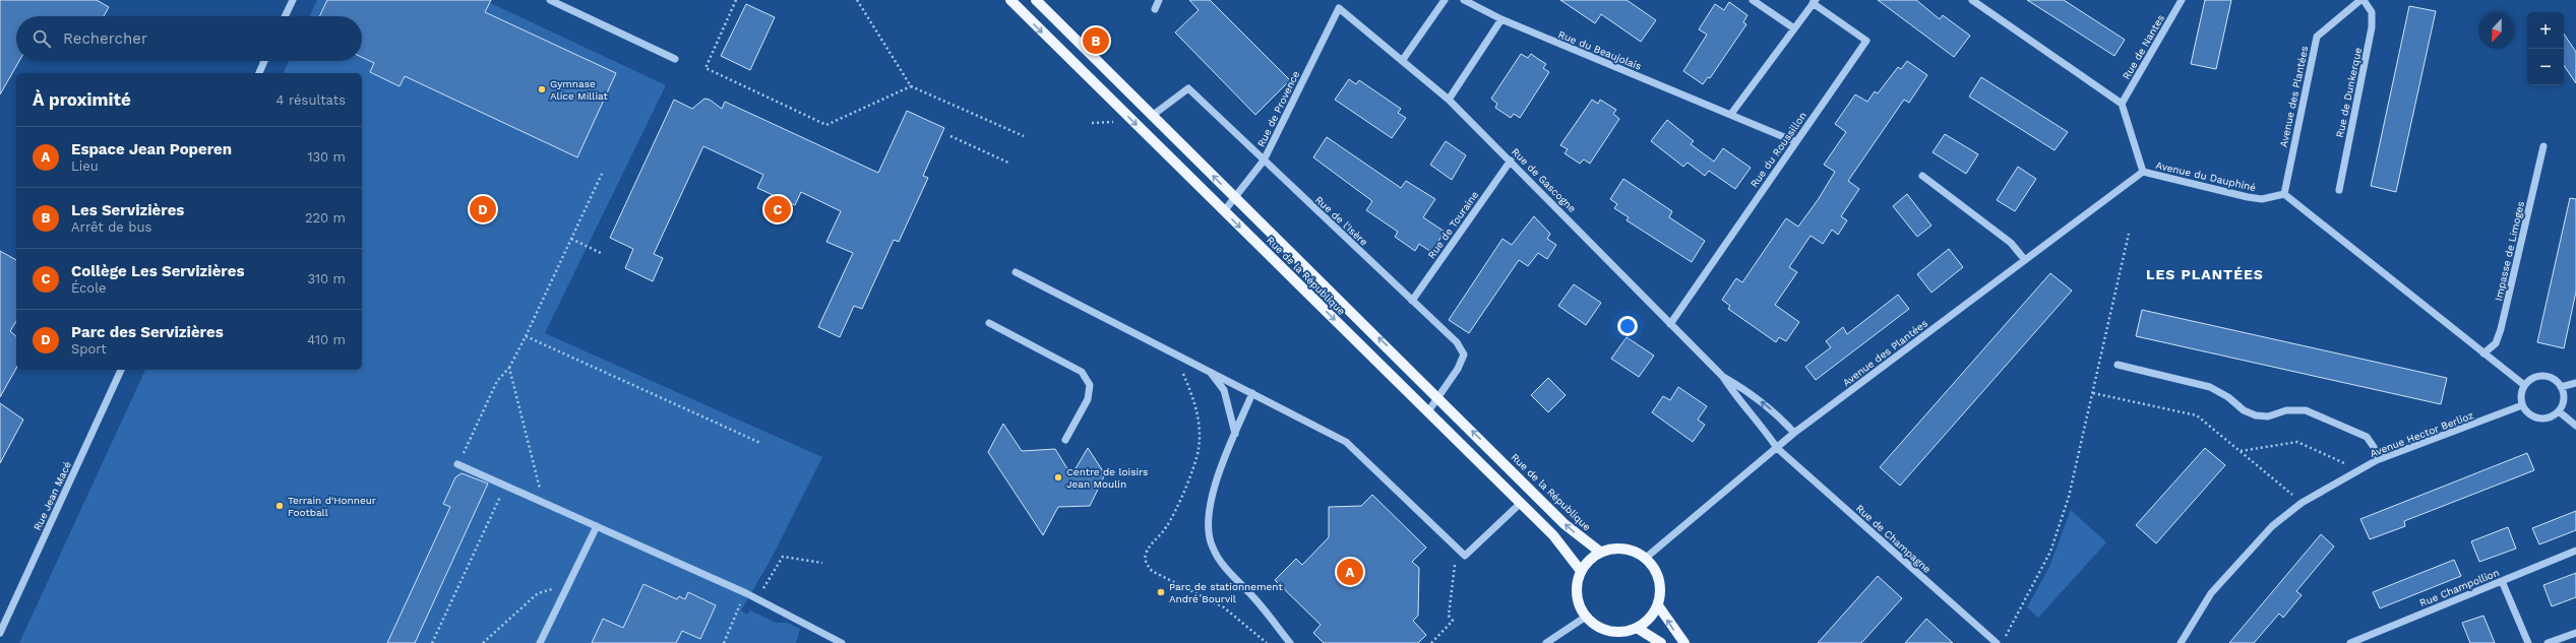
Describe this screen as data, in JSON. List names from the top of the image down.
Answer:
{
  "streets": {
    "main road": ["Rue de la République"],
    "street": [
      "Rue de Nantes",
      "Rue du Beaujolais",
      "Rue de Dunkerque",
      "Avenue des Plantées",
      "Rue de Provence",
      "Rue du Roussillon",
      "Avenue du Dauphiné",
      "Rue de Gascogne",
      "Rue de l'Isère",
      "Rue de Touraine",
      "Impasse de Limoges",
      "Avenue Hector Berlioz",
      "Rue Jean Macé",
      "Rue de Champagne",
      "Rue Champollion"
    ]
  },
  "crossings": [
    ["Rue de Nantes", "Avenue du Dauphiné"],
    ["Rue du Beaujolais", "Rue du Roussillon"],
    ["Avenue des Plantées", "Avenue du Dauphiné"],
    ["Avenue des Plantées", "Rue de Gascogne"],
    ["Avenue des Plantées", "Rue de la République"],
    ["Avenue des Plantées", "Rue de Champagne"],
    ["Rue de Provence", "Rue de Gascogne"],
    ["Rue de Provence", "Rue de l'Isère"],
    ["Rue de Provence", "Rue de la République"],
    ["Rue du Roussillon", "Rue de Gascogne"],
    ["Rue de Gascogne", "Rue de Touraine"],
    ["Rue de Gascogne", "Rue de Champagne"],
    ["Rue de l'Isère", "Rue de Touraine"],
    ["Rue de l'Isère", "Rue de la République"]
  ],
  "districts": ["LES PLANTÉES"],
  "places": [
    "Gymnase Alice Milliat",
    "Centre de loisirs Jean Moulin",
    "Terrain d'Honneur Football",
    "Parc de stationnement André Bourvil"
  ],
  "north": "bottom",
  "page": {
    "map_buttons": ["+", "−"],
    "search": "Rechercher",
    "pins": [
      "B",
      "C",
      "D",
      "A"
    ],
    "heading": ["À proximité", "4 résultats"],
    "list": [
      {
        "mark": "A",
        "name": "Espace Jean Poperen",
        "note": "Lieu",
        "value": "130 m"
      },
      {
        "mark": "B",
        "name": "Les Servizières",
        "note": "Arrêt de bus",
        "value": "220 m"
      },
      {
        "mark": "C",
        "name": "Collège Les Servizières",
        "note": "École",
        "value": "310 m"
      },
      {
        "mark": "D",
        "name": "Parc des Servizières",
        "note": "Sport",
        "value": "410 m"
      }
    ]
  }
}
